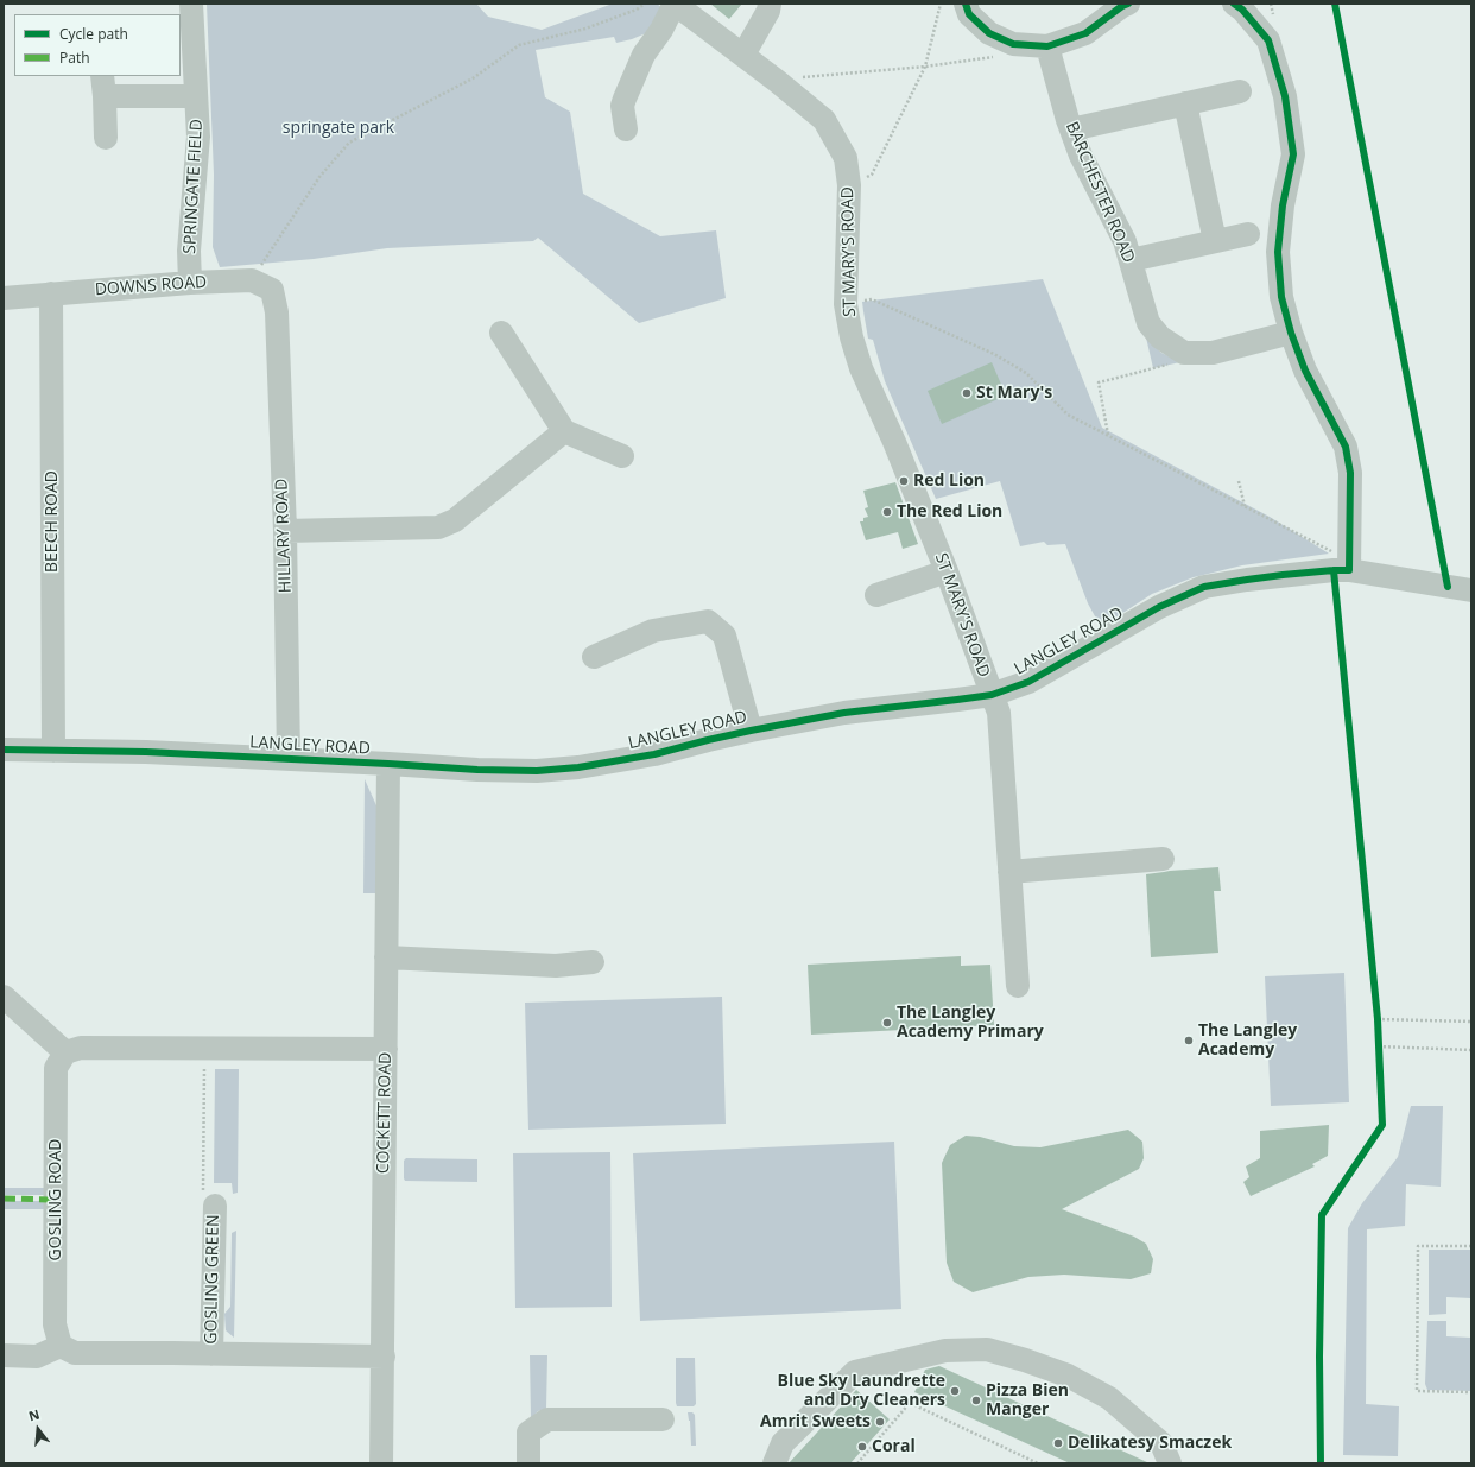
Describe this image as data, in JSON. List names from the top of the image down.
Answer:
{
  "streets": {
    "street": [
      "SPRINGATE FIELD",
      "BARCHESTER ROAD",
      "ST MARY'S ROAD",
      "DOWNS ROAD",
      "BEECH ROAD",
      "HILLARY ROAD",
      "LANGLEY ROAD",
      "COCKETT ROAD",
      "GOSLING ROAD",
      "GOSLING GREEN"
    ]
  },
  "crossings": [
    ["SPRINGATE FIELD", "DOWNS ROAD"],
    ["ST MARY'S ROAD", "LANGLEY ROAD"],
    ["DOWNS ROAD", "BEECH ROAD"],
    ["DOWNS ROAD", "HILLARY ROAD"],
    ["BEECH ROAD", "LANGLEY ROAD"],
    ["HILLARY ROAD", "LANGLEY ROAD"],
    ["LANGLEY ROAD", "COCKETT ROAD"]
  ],
  "parks": ["springate park"],
  "places": [
    "St Mary's",
    "Red Lion",
    "The Red Lion",
    "The Langley Academy Primary",
    "The Langley Academy",
    "Blue Sky Laundrette and Dry Cleaners",
    "Pizza Bien Manger",
    "Amrit Sweets",
    "Delikatesy Smaczek",
    "Coral"
  ],
  "legend": ["Cycle path", "Path"],
  "north": "top"
}
